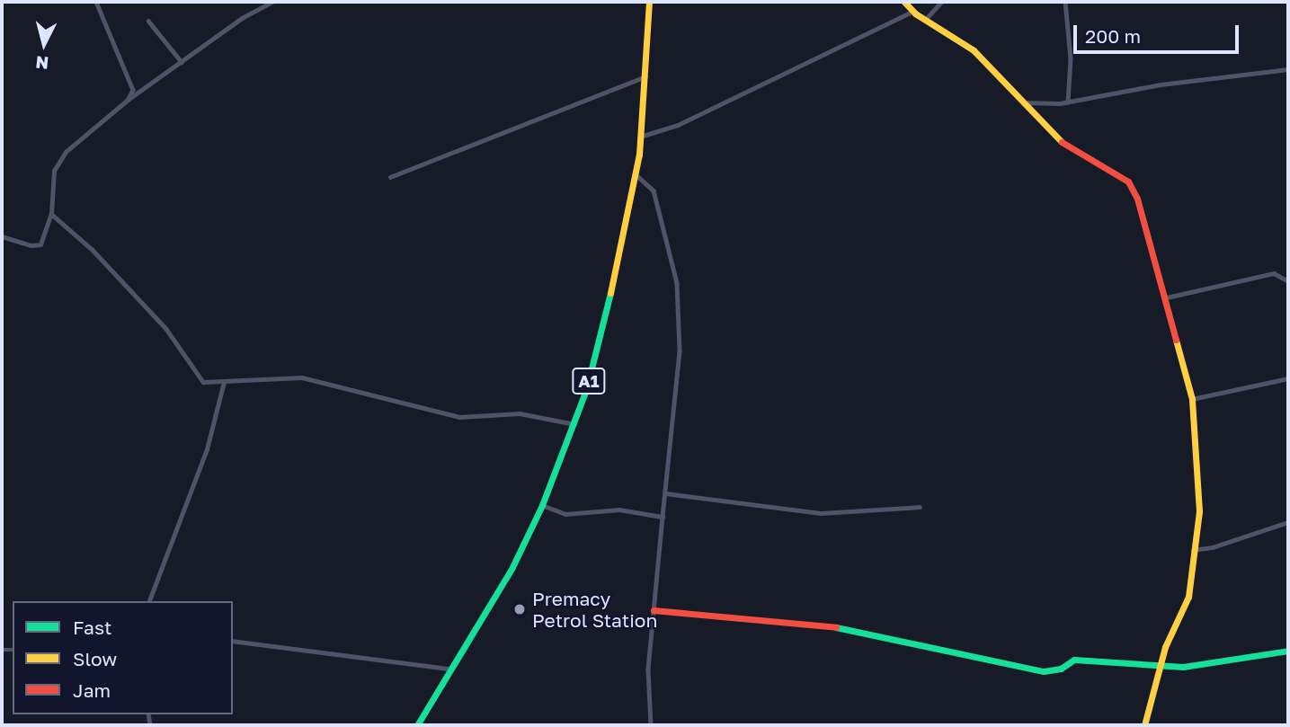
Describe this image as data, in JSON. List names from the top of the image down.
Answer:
{
  "streets": {
    "main road": ["A1"]
  },
  "places": ["Premacy Petrol Station"],
  "legend": ["Fast", "Slow", "Jam"],
  "scale_bar": "200 m",
  "north": "bottom"
}
